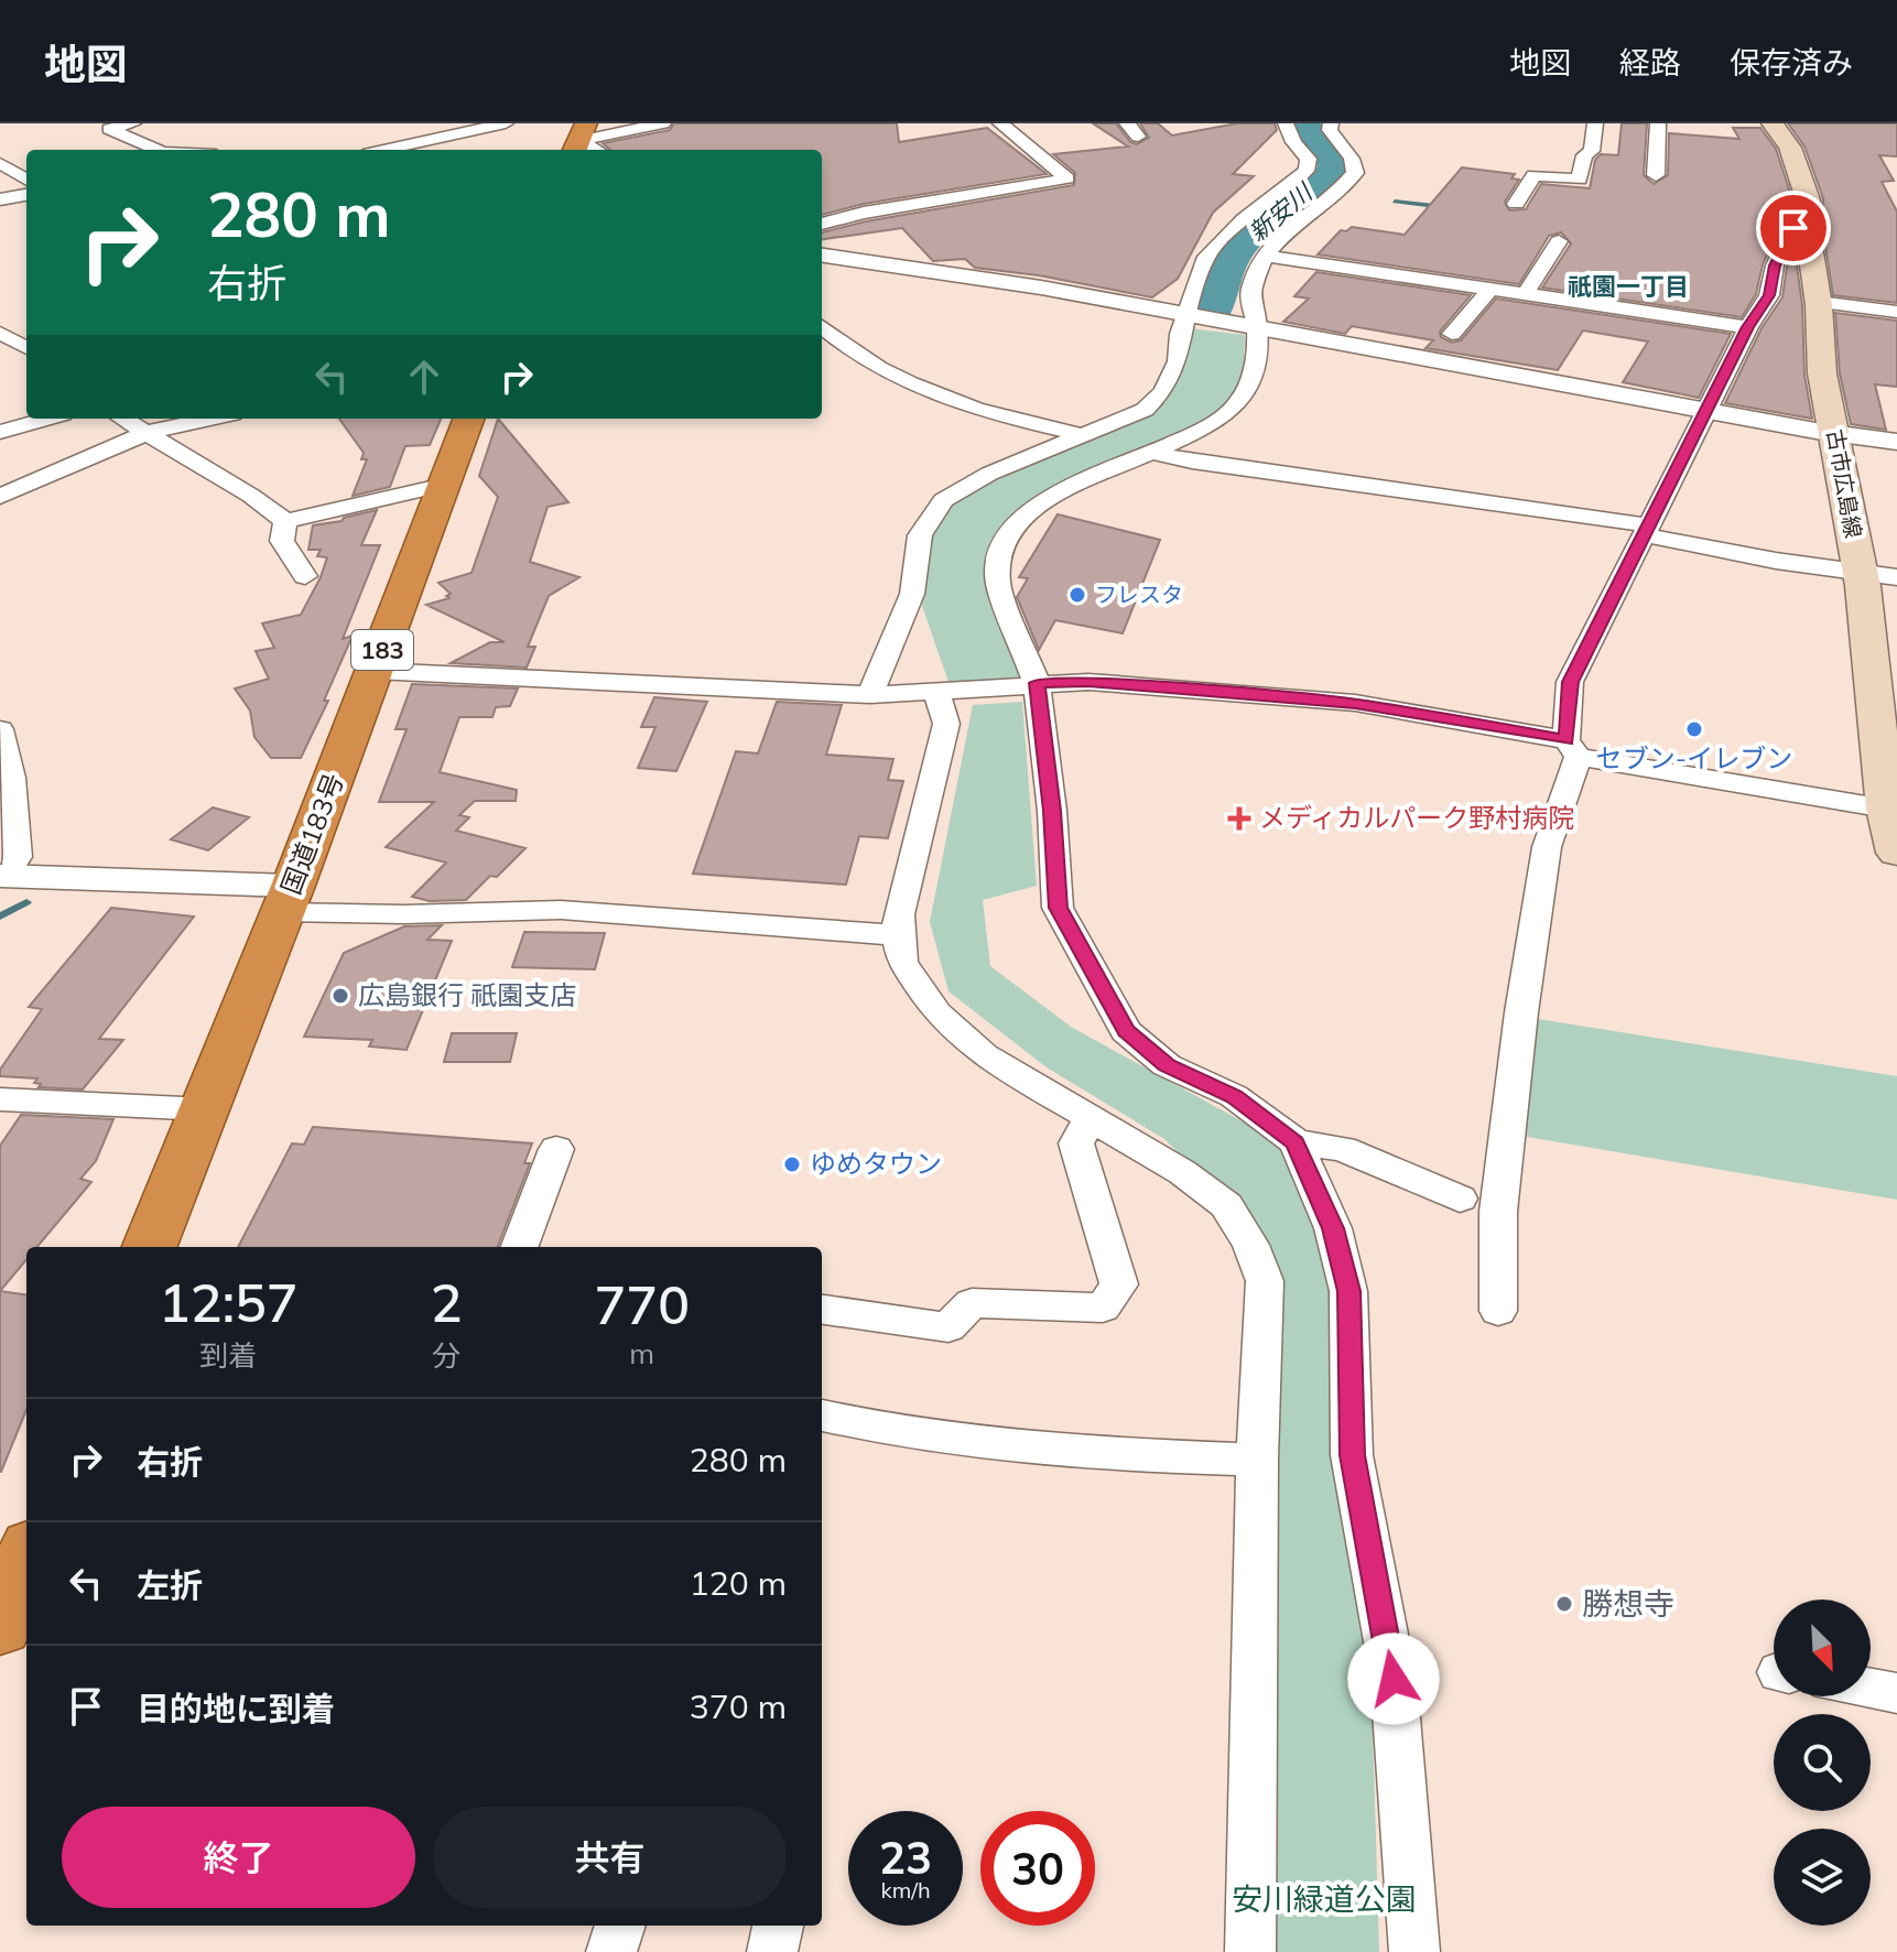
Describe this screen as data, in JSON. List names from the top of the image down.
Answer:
{
  "streets": {
    "highway": ["183", "国道183号"],
    "main road": ["古市広島線"]
  },
  "districts": ["祇園一丁目"],
  "water": ["新安川"],
  "parks": ["安川緑道公園"],
  "places": {
    "other": [
      "フレスタ",
      "セブン-イレブン",
      "広島銀行 祇園支店",
      "ゆめタウン",
      "勝想寺"
    ],
    "health": ["メディカルパーク野村病院"]
  },
  "north": "bottom right",
  "page": {
    "header": "地図",
    "nav": ["地図", "経路", "保存済み"],
    "turn": ["280 m", "右折"],
    "eta": [
      "12:57",
      "到着",
      "2",
      "分",
      "770",
      "m"
    ],
    "list": [
      {
        "name": "右折",
        "value": "280 m"
      },
      {
        "name": "左折",
        "value": "120 m"
      },
      {
        "name": "目的地に到着",
        "value": "370 m"
      }
    ],
    "buttons": ["終了", "共有"],
    "speed": "23 km/h",
    "limit": "30"
  }
}
